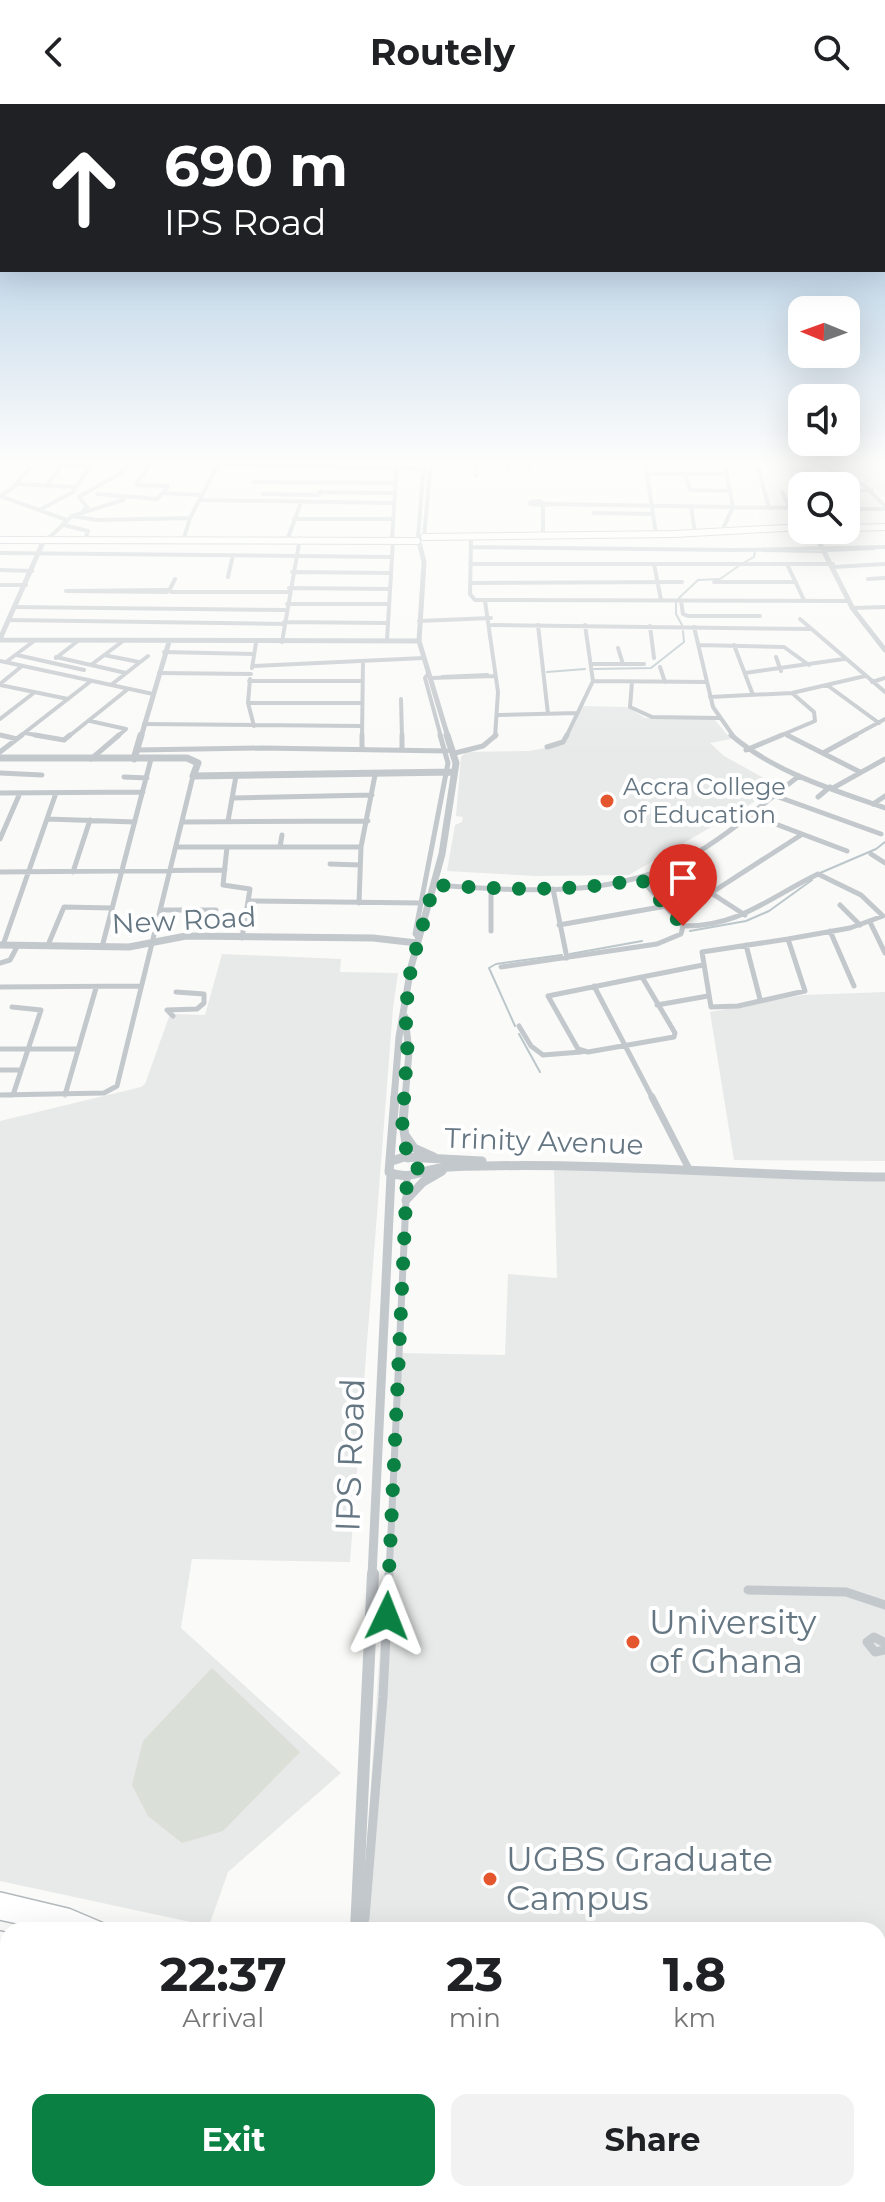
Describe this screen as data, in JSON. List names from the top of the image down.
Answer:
{
  "streets": {
    "street": ["New Road", "Trinity Avenue", "IPS Road"]
  },
  "crossings": [
    ["Trinity Avenue", "IPS Road"]
  ],
  "places": ["Accra College of Education", "University of Ghana", "UGBS Graduate Campus"],
  "north": "left",
  "page": {
    "header": "Routely",
    "turn": ["690 m", "IPS Road"],
    "eta": [
      "22:37",
      "Arrival",
      "23",
      "min",
      "1.8",
      "km"
    ],
    "buttons": ["Exit", "Share"]
  }
}
